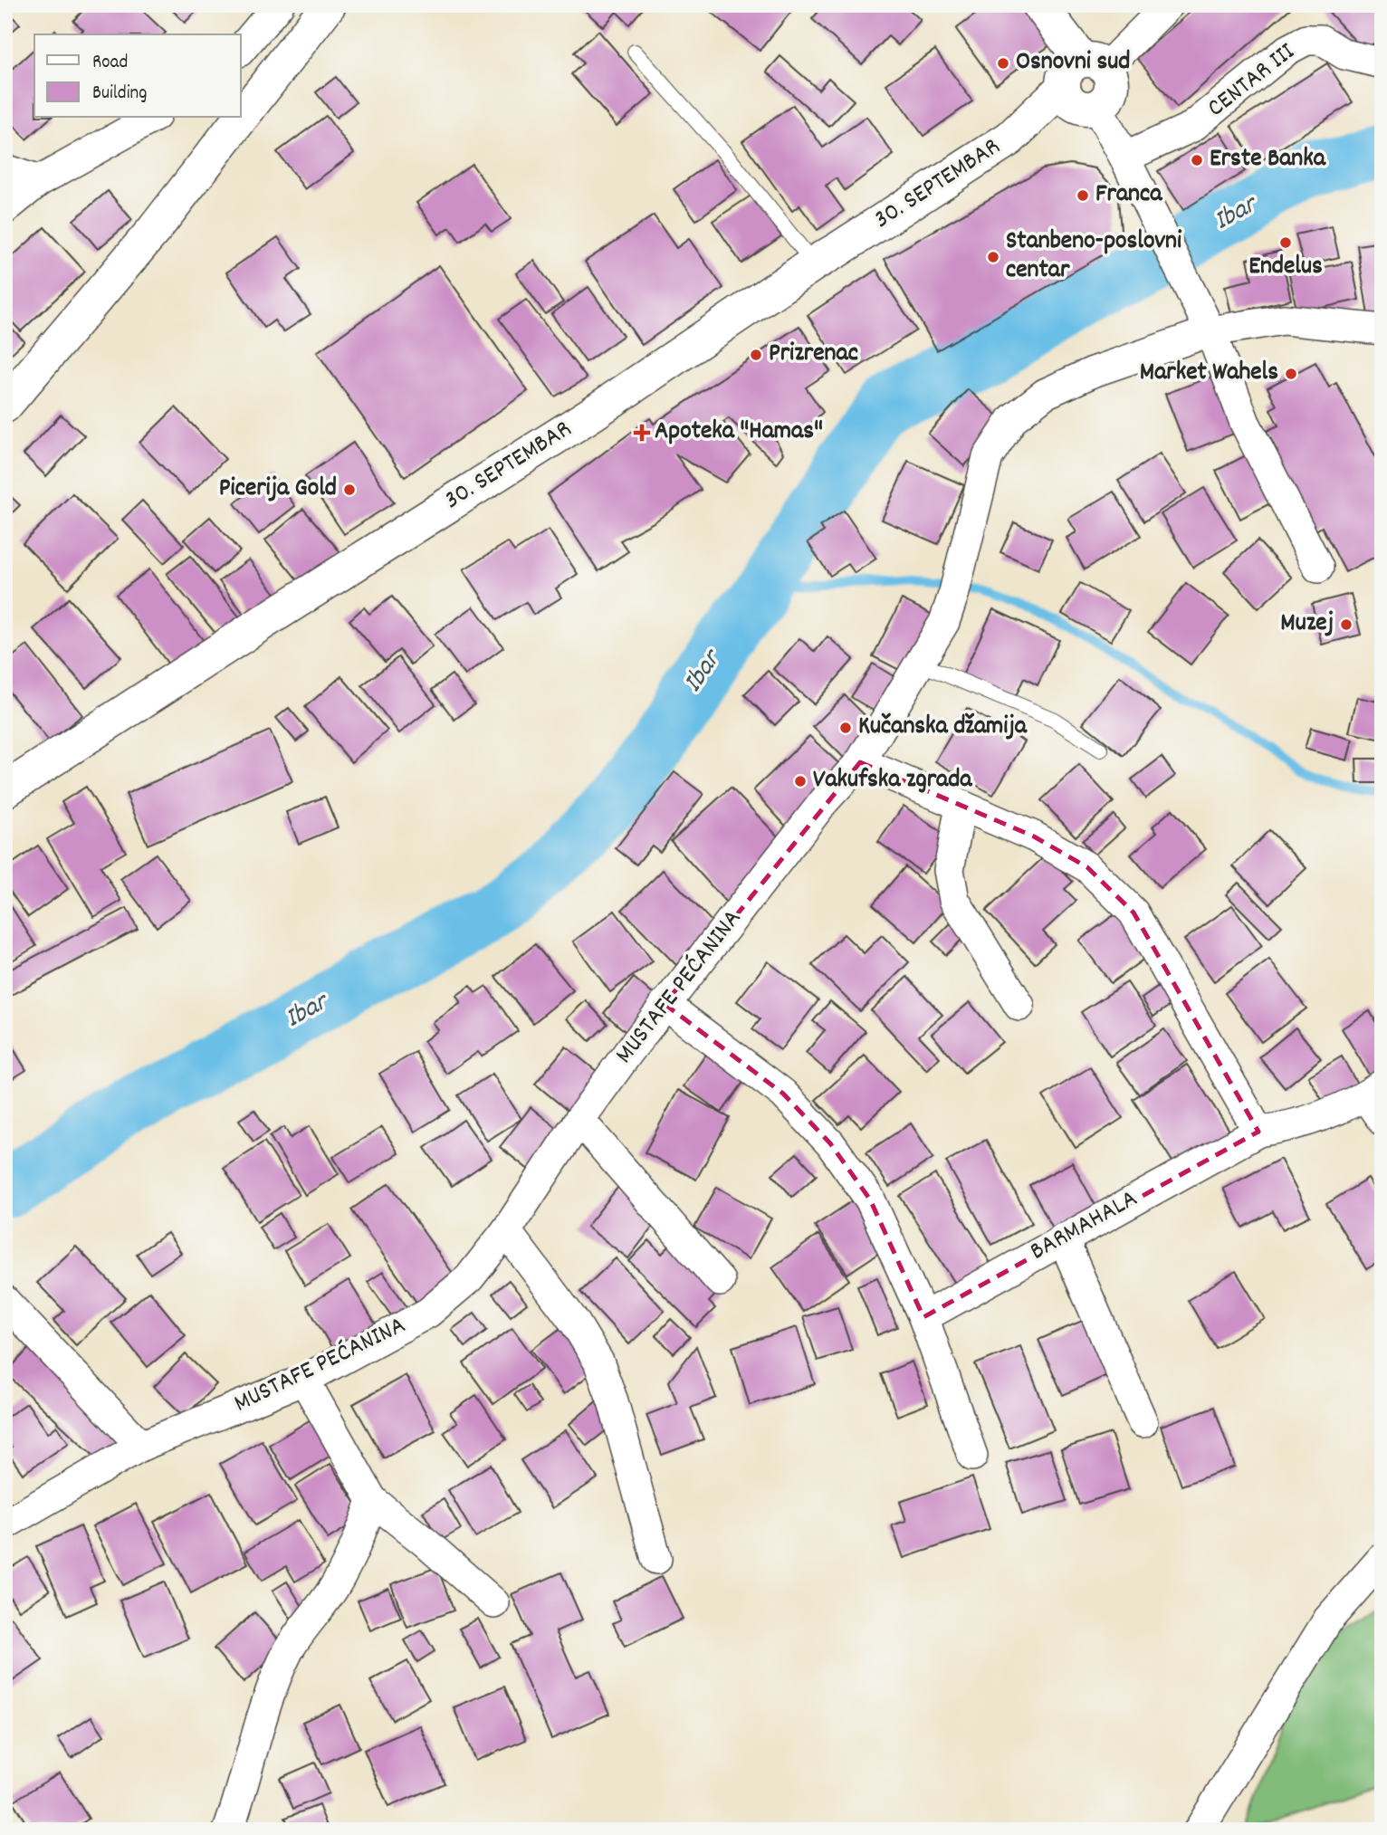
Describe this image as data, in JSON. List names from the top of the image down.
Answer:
{
  "streets": {
    "street": [
      "CENTAR III",
      "30. SEPTEMBAR",
      "MUSTAFE PEĆANINA",
      "BARMAHALA"
    ]
  },
  "water": ["Ibar"],
  "places": {
    "other": [
      "Osnovni sud",
      "Erste Banka",
      "Franca",
      "Endelus",
      "Stanbeno-poslovni centar",
      "Prizrenac",
      "Market Wahels",
      "Picerija Gold",
      "Muzej",
      "Kučanska džamija",
      "Vakufska zgrada"
    ],
    "health": ["Apoteka \"Hamas\""]
  },
  "legend": ["Road", "Building"]
}
